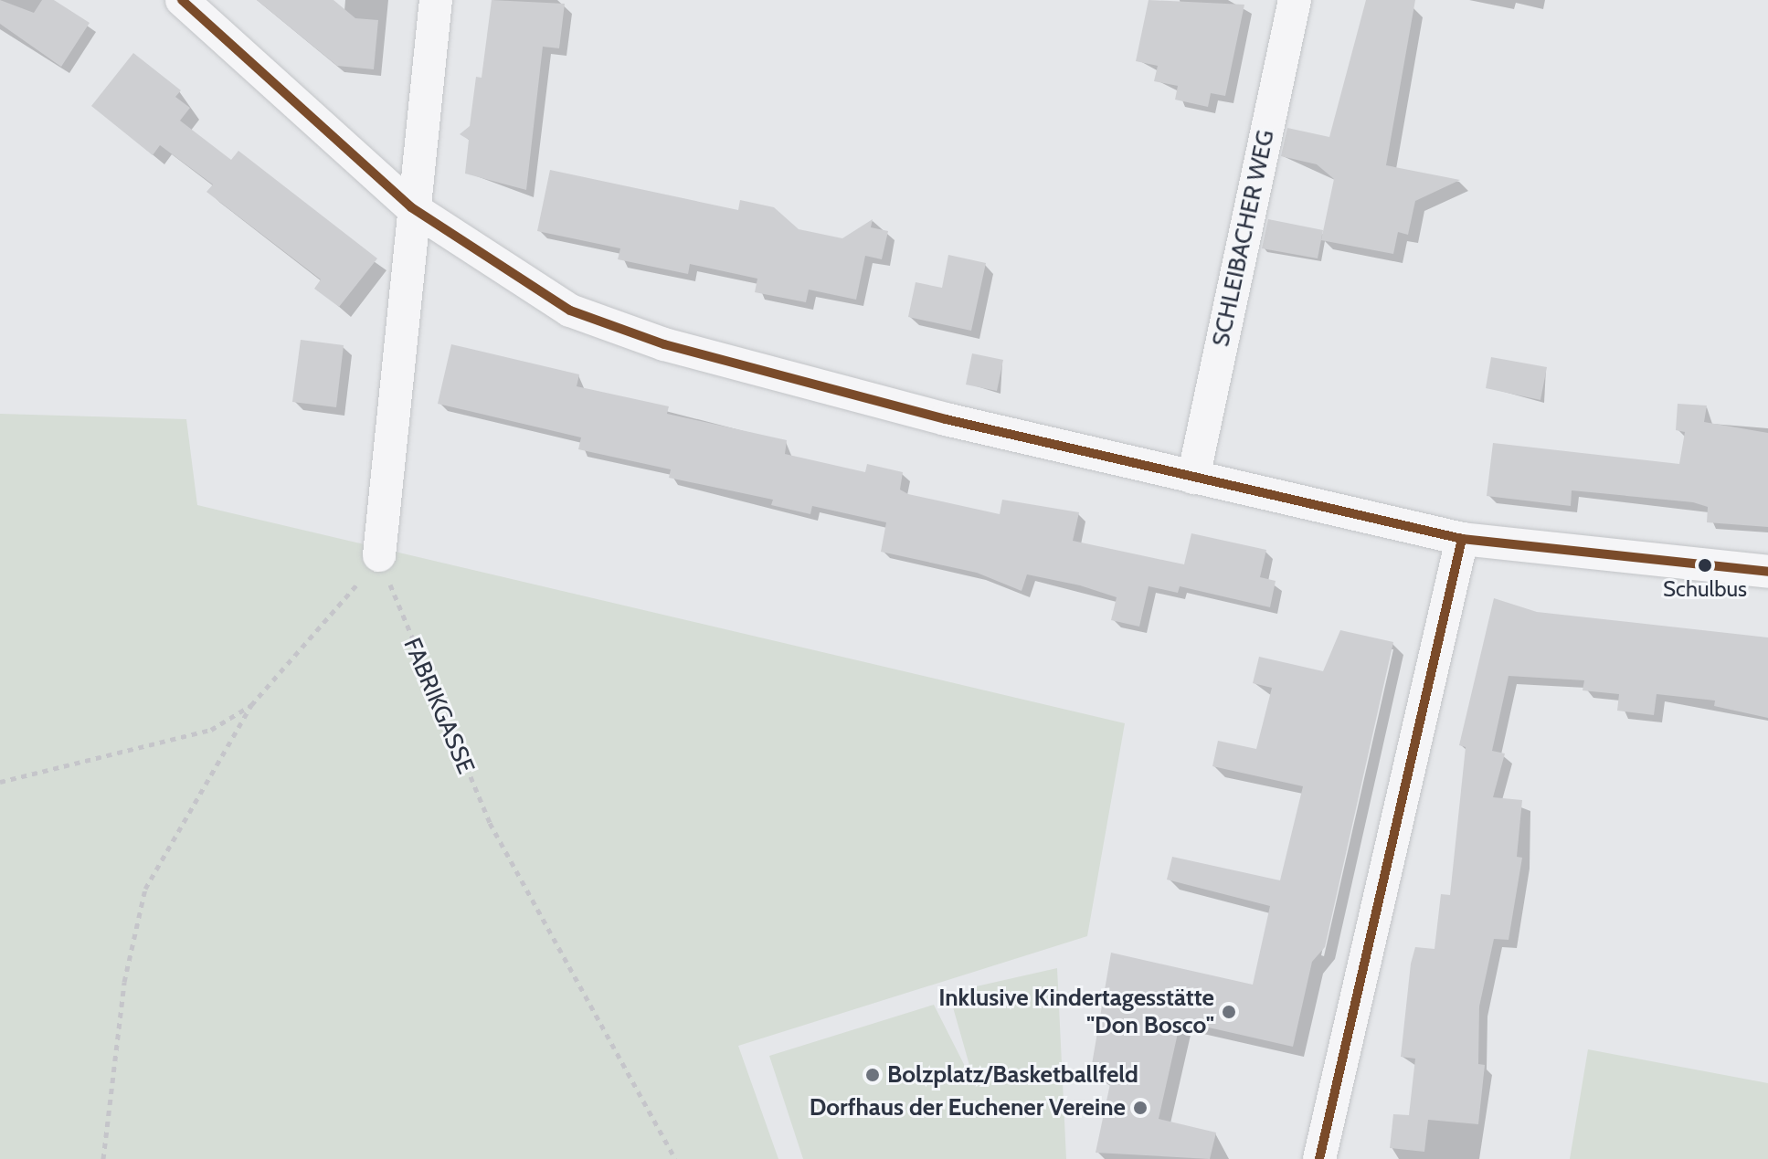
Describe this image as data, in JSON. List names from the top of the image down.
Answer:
{
  "streets": {
    "street": ["SCHLEIBACHER WEG"],
    "path": ["FABRIKGASSE"]
  },
  "places": [
    "Schulbus",
    "Inklusive Kindertagesstätte \"Don Bosco\"",
    "Bolzplatz/Basketballfeld",
    "Dorfhaus der Euchener Vereine"
  ]
}
